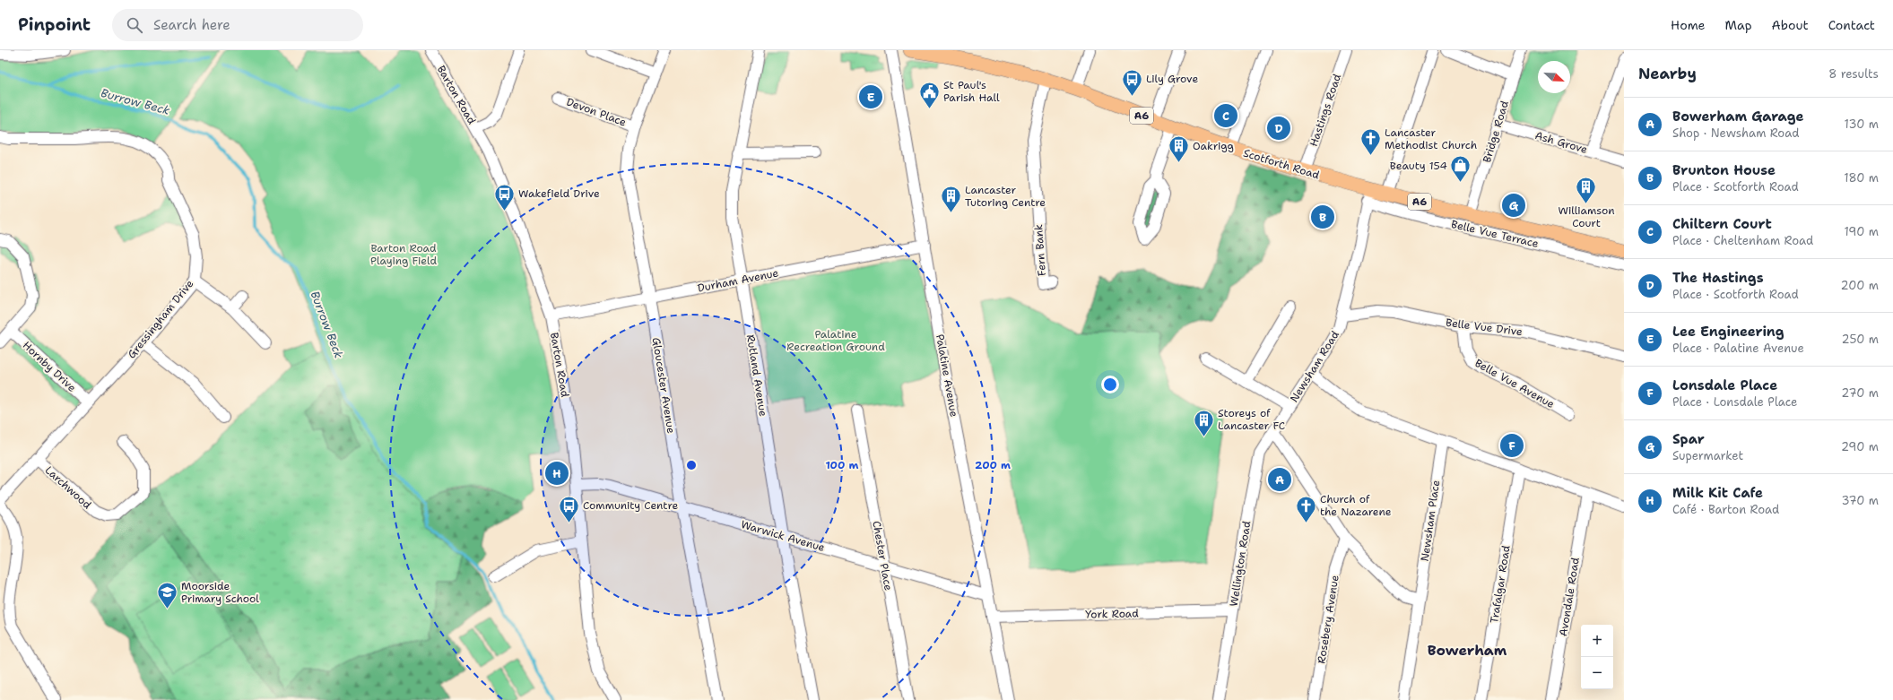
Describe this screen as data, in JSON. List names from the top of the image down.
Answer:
{
  "streets": {
    "main road": ["A6", "Scotforth Road"],
    "street": [
      "Barton Road",
      "Hastings Road",
      "Devon Place",
      "Bridge Road",
      "Ash Grove",
      "Belle Vue Terrace",
      "Fern Bank",
      "Durham Avenue",
      "Gressingham Drive",
      "Belle Vue Drive",
      "Hornby Drive",
      "Newsham Road",
      "Rutland Avenue",
      "Palatine Avenue",
      "Belle Vue Avenue",
      "Gloucester Avenue",
      "Larchwood",
      "Newsham Place",
      "Warwick Avenue",
      "Chester Place",
      "Wellington Road",
      "Trafalgar Road",
      "Avondale Road",
      "York Road",
      "Rosebery Avenue"
    ]
  },
  "crossings": [
    ["Barton Road", "Durham Avenue"],
    ["Barton Road", "Warwick Avenue"],
    ["Hastings Road", "Scotforth Road"],
    ["Devon Place", "Gloucester Avenue"],
    ["A6", "Bridge Road"],
    ["A6", "Scotforth Road"],
    ["Bridge Road", "Ash Grove"],
    ["Bridge Road", "Scotforth Road"],
    ["Scotforth Road", "Belle Vue Terrace"],
    ["Scotforth Road", "Fern Bank"],
    ["Scotforth Road", "Newsham Road"],
    ["Belle Vue Terrace", "Newsham Road"],
    ["Durham Avenue", "Rutland Avenue"],
    ["Durham Avenue", "Palatine Avenue"],
    ["Durham Avenue", "Gloucester Avenue"],
    ["Gressingham Drive", "Hornby Drive"],
    ["Gressingham Drive", "Larchwood"],
    ["Belle Vue Drive", "Newsham Road"],
    ["Belle Vue Drive", "Belle Vue Avenue"],
    ["Newsham Road", "Wellington Road"],
    ["Rutland Avenue", "Warwick Avenue"],
    ["Palatine Avenue", "Warwick Avenue"],
    ["Palatine Avenue", "York Road"],
    ["Gloucester Avenue", "Warwick Avenue"],
    ["Warwick Avenue", "Chester Place"],
    ["Wellington Road", "York Road"]
  ],
  "districts": ["Bowerham"],
  "water": ["Burrow Beck"],
  "parks": ["Barton Road Playing Field", "Palatine Recreation Ground"],
  "places": {
    "bus stop": ["Lily Grove", "Wakefield Drive", "Community Centre"],
    "public building": ["St Paul's Parish Hall"],
    "church": ["Lancaster Methodist Church", "Church of the Nazarene"],
    "building": [
      "Oakrigg",
      "Williamson Court",
      "Lancaster Tutoring Centre",
      "Storeys of Lancaster FC"
    ],
    "shop": ["Beauty 154"],
    "school or university": ["Moorside Primary School"]
  },
  "north": "bottom right",
  "page": {
    "header": "Pinpoint",
    "search": "Search here",
    "nav": [
      "Home",
      "Map",
      "About",
      "Contact"
    ],
    "heading": ["Nearby", "8 results"],
    "pins": [
      "E",
      "C",
      "D",
      "G",
      "B",
      "F",
      "H",
      "A"
    ],
    "list": [
      {
        "mark": "A",
        "name": "Bowerham Garage",
        "note": "Shop · Newsham Road",
        "value": "130 m"
      },
      {
        "mark": "B",
        "name": "Brunton House",
        "note": "Place · Scotforth Road",
        "value": "180 m"
      },
      {
        "mark": "C",
        "name": "Chiltern Court",
        "note": "Place · Cheltenham Road",
        "value": "190 m"
      },
      {
        "mark": "D",
        "name": "The Hastings",
        "note": "Place · Scotforth Road",
        "value": "200 m"
      },
      {
        "mark": "E",
        "name": "Lee Engineering",
        "note": "Place · Palatine Avenue",
        "value": "250 m"
      },
      {
        "mark": "F",
        "name": "Lonsdale Place",
        "note": "Place · Lonsdale Place",
        "value": "270 m"
      },
      {
        "mark": "G",
        "name": "Spar",
        "note": "Supermarket",
        "value": "290 m"
      },
      {
        "mark": "H",
        "name": "Milk Kit Cafe",
        "note": "Café · Barton Road",
        "value": "370 m"
      }
    ],
    "map_buttons": ["+", "−"]
  },
  "rings": ["100 m", "200 m"]
}
